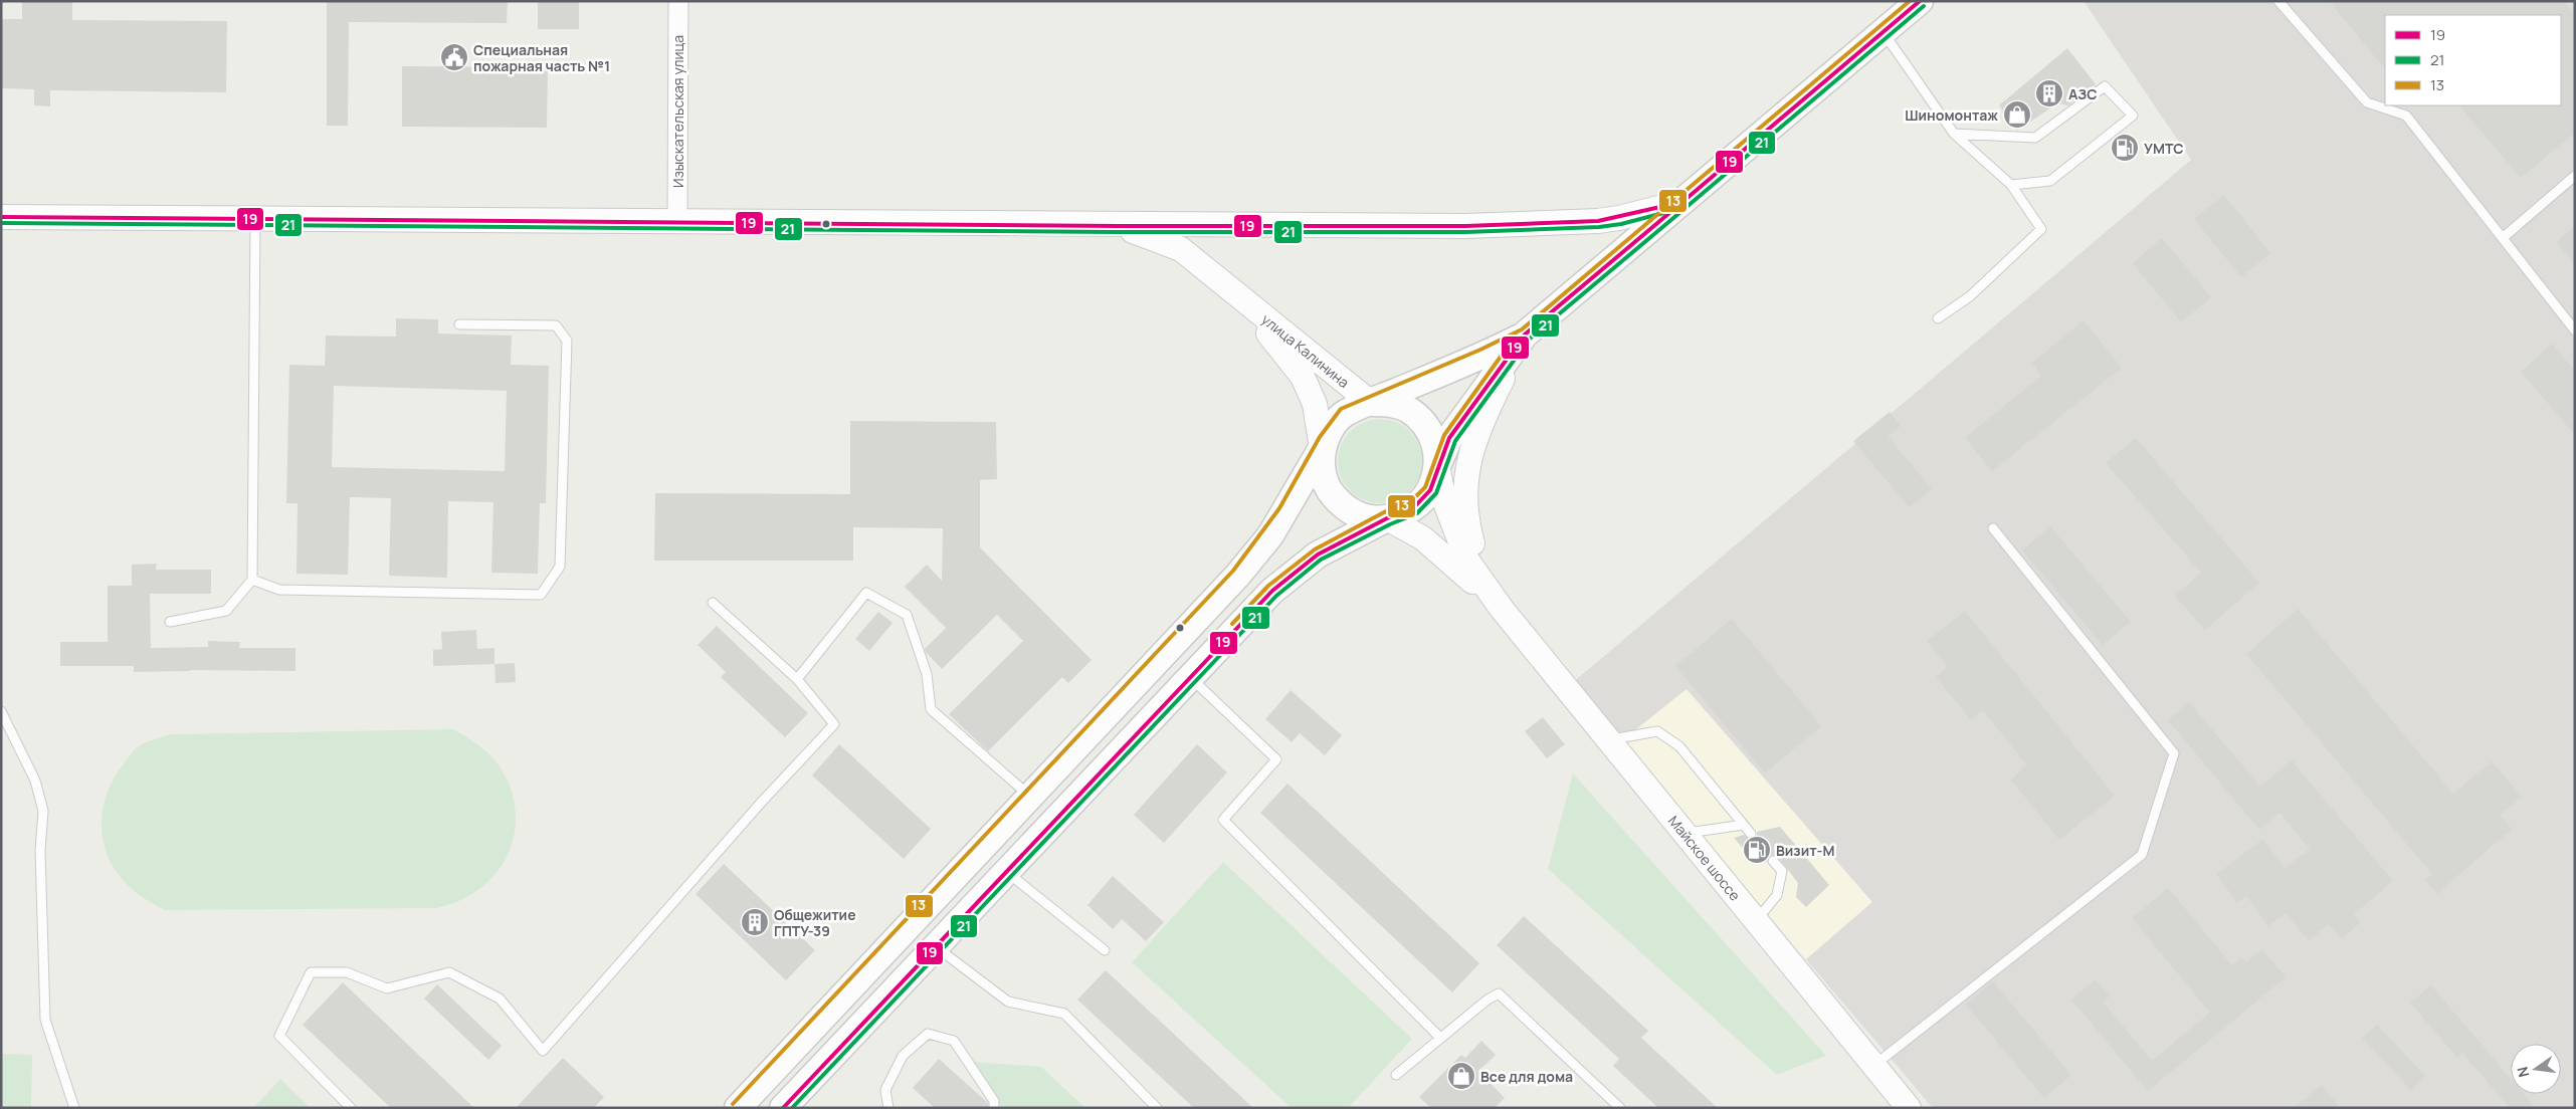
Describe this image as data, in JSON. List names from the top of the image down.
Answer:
{
  "streets": {
    "street": ["Изыскательская улица", "улица Калинина", "Майское шоссе"]
  },
  "crossings": [
    ["Изыскательская улица", "улица Калинина"],
    ["улица Калинина", "Майское шоссе"]
  ],
  "places": {
    "public building": ["Специальная пожарная часть №1"],
    "building": ["АЗС", "Общежитие ГПТУ-39"],
    "shop": ["Шиномонтаж", "Все для дома"],
    "fuel station": ["УМТС", "Визит-М"]
  },
  "lines": ["transit line 19", "transit line 13", "transit line 21"],
  "legend": ["19", "21", "13"],
  "north": "left"
}
